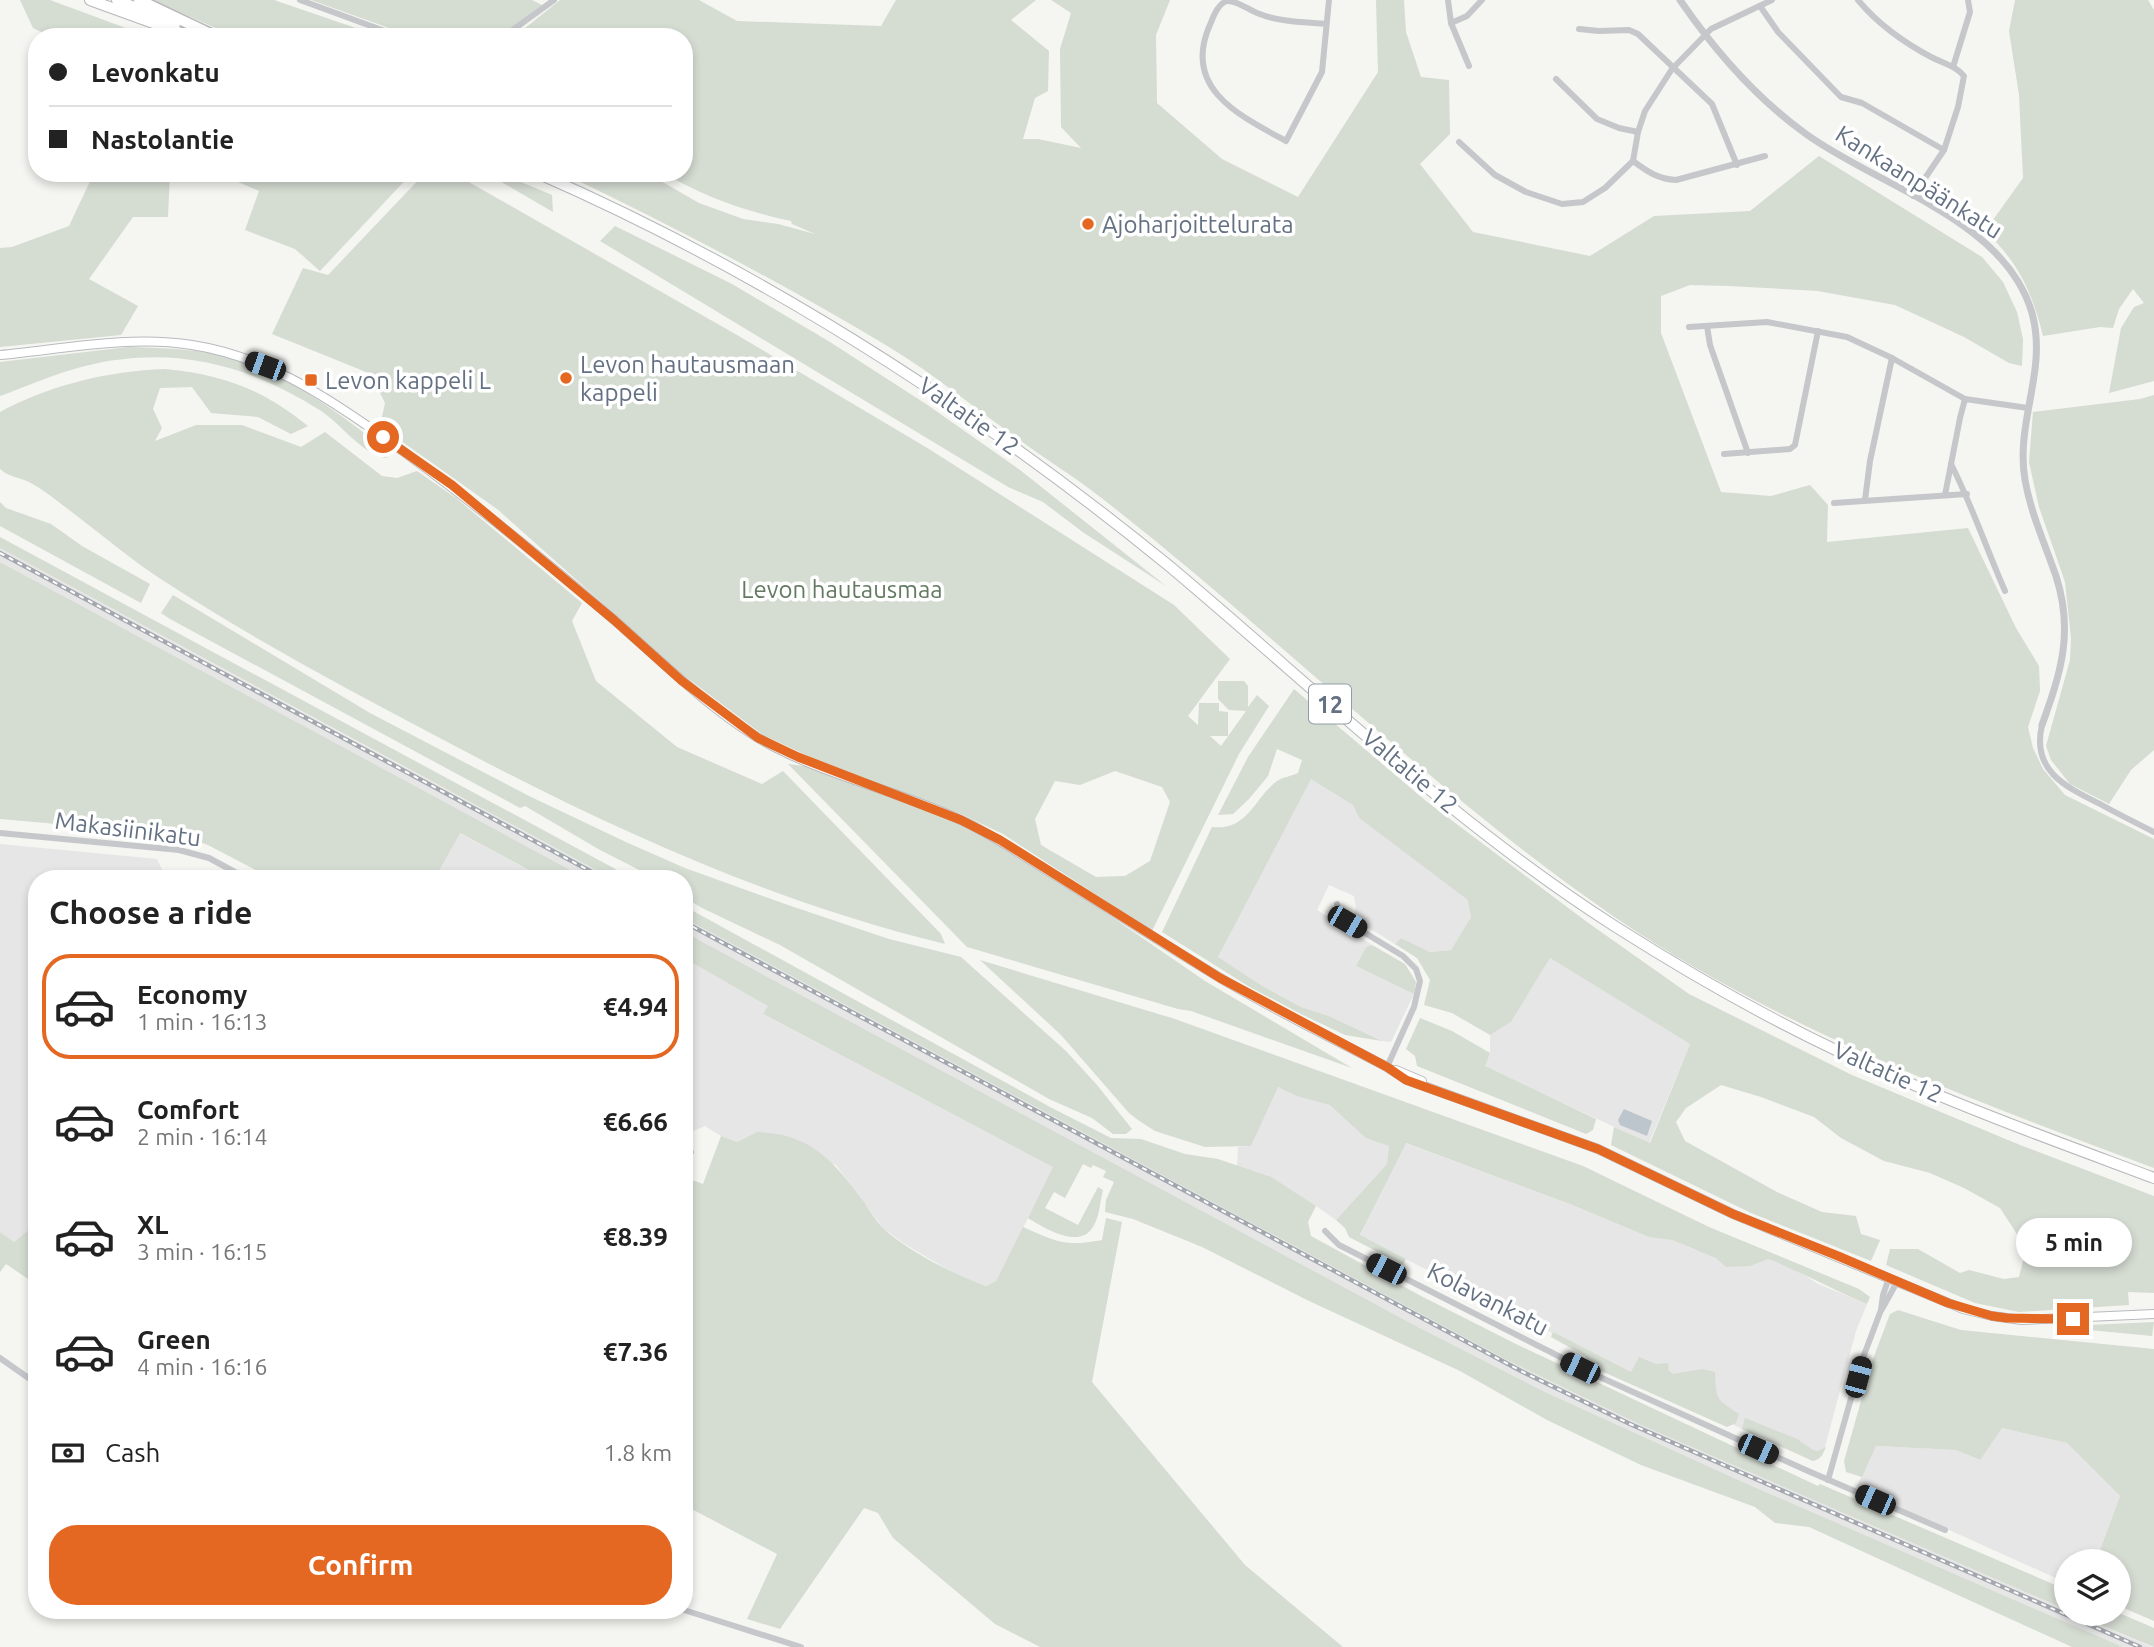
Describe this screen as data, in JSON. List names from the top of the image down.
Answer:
{
  "streets": {
    "highway": ["Valtatie 12", "12"],
    "street": ["Kankaanpäänkatu", "Makasiinikatu", "Kolavankatu"]
  },
  "parks": ["Levon hautausmaa"],
  "places": {
    "other": ["Ajoharjoittelurata", "Levon hautausmaan kappeli"],
    "transit": ["Levon kappeli L"]
  },
  "page": {
    "banner": ["Levonkatu", "Nastolantie"],
    "heading": "Choose a ride",
    "list": [
      {
        "name": "Economy",
        "note": "1 min · 16:13",
        "value": "€4.94"
      },
      {
        "name": "Comfort",
        "note": "2 min · 16:14",
        "value": "€6.66"
      },
      {
        "name": "XL",
        "note": "3 min · 16:15",
        "value": "€8.39"
      },
      {
        "name": "Green",
        "note": "4 min · 16:16",
        "value": "€7.36"
      }
    ],
    "bubble": "5 min",
    "pay": ["Cash", "1.8 km"],
    "buttons": "Confirm"
  }
}
